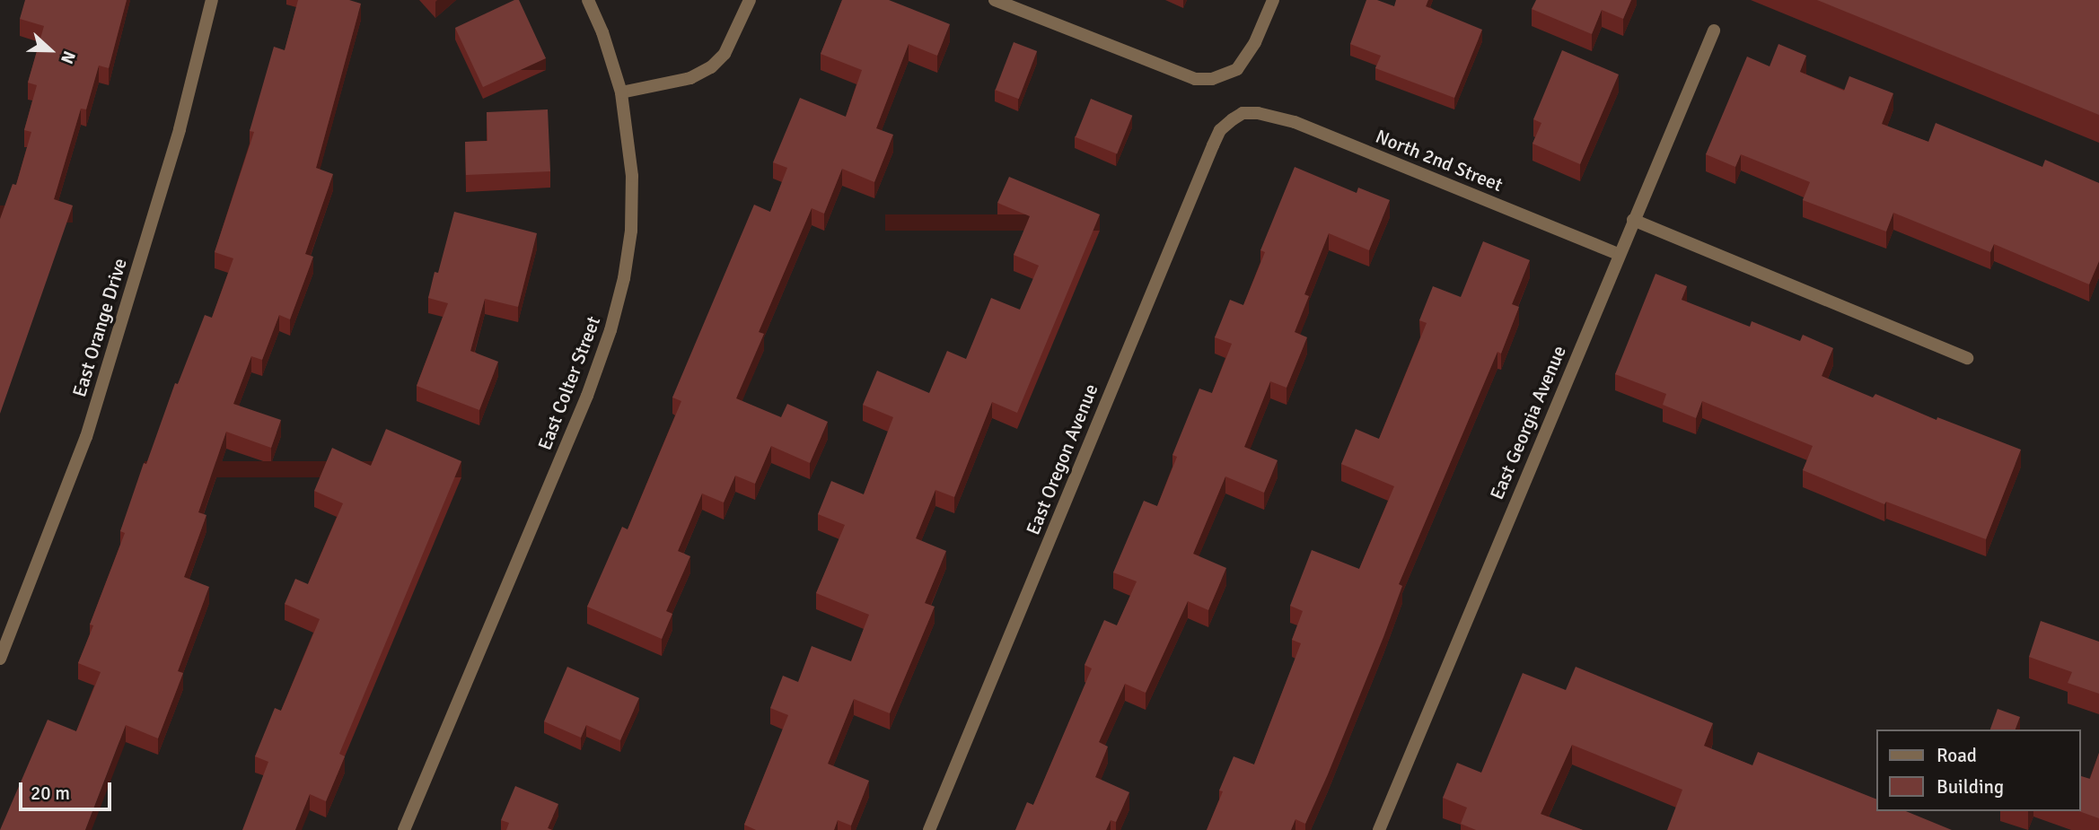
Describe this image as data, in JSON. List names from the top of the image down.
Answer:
{
  "streets": {
    "street": [
      "North 2nd Street",
      "East Orange Drive",
      "East Colter Street",
      "East Georgia Avenue",
      "East Oregon Avenue"
    ]
  },
  "crossings": [
    ["North 2nd Street", "East Georgia Avenue"],
    ["North 2nd Street", "East Oregon Avenue"]
  ],
  "legend": ["Road", "Building"],
  "scale_bar": "20 m",
  "north": "right"
}
